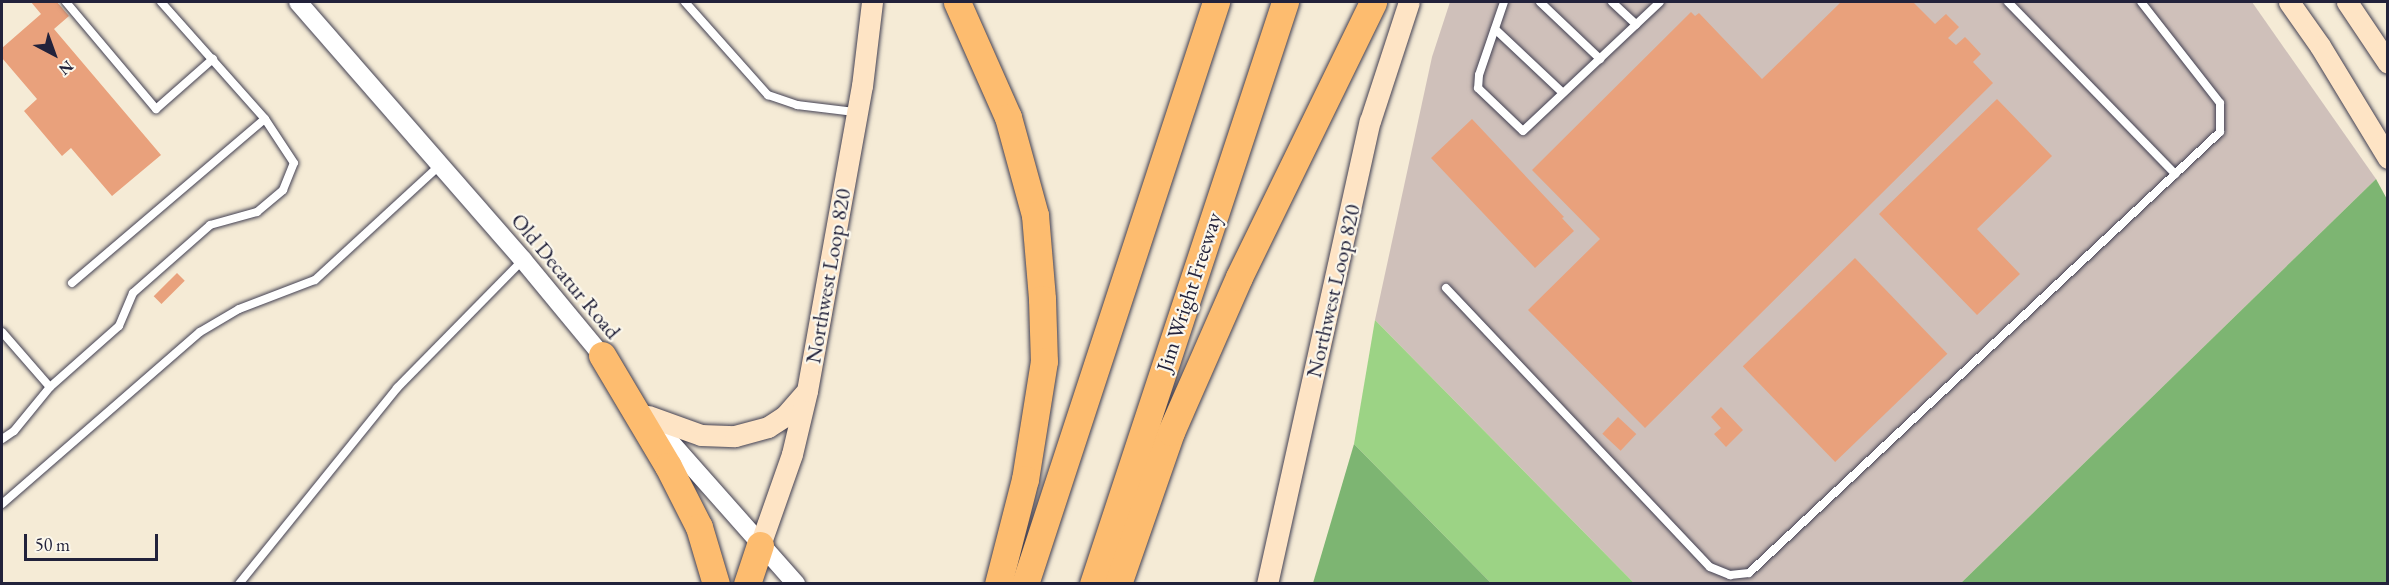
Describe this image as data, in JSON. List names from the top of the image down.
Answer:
{
  "streets": {
    "highway": ["Jim Wright Freeway"],
    "main road": ["Northwest Loop 820"],
    "street": ["Old Decatur Road"]
  },
  "crossings": [
    ["Old Decatur Road", "Northwest Loop 820"]
  ],
  "scale_bar": "50 m",
  "north": "bottom right"
}
